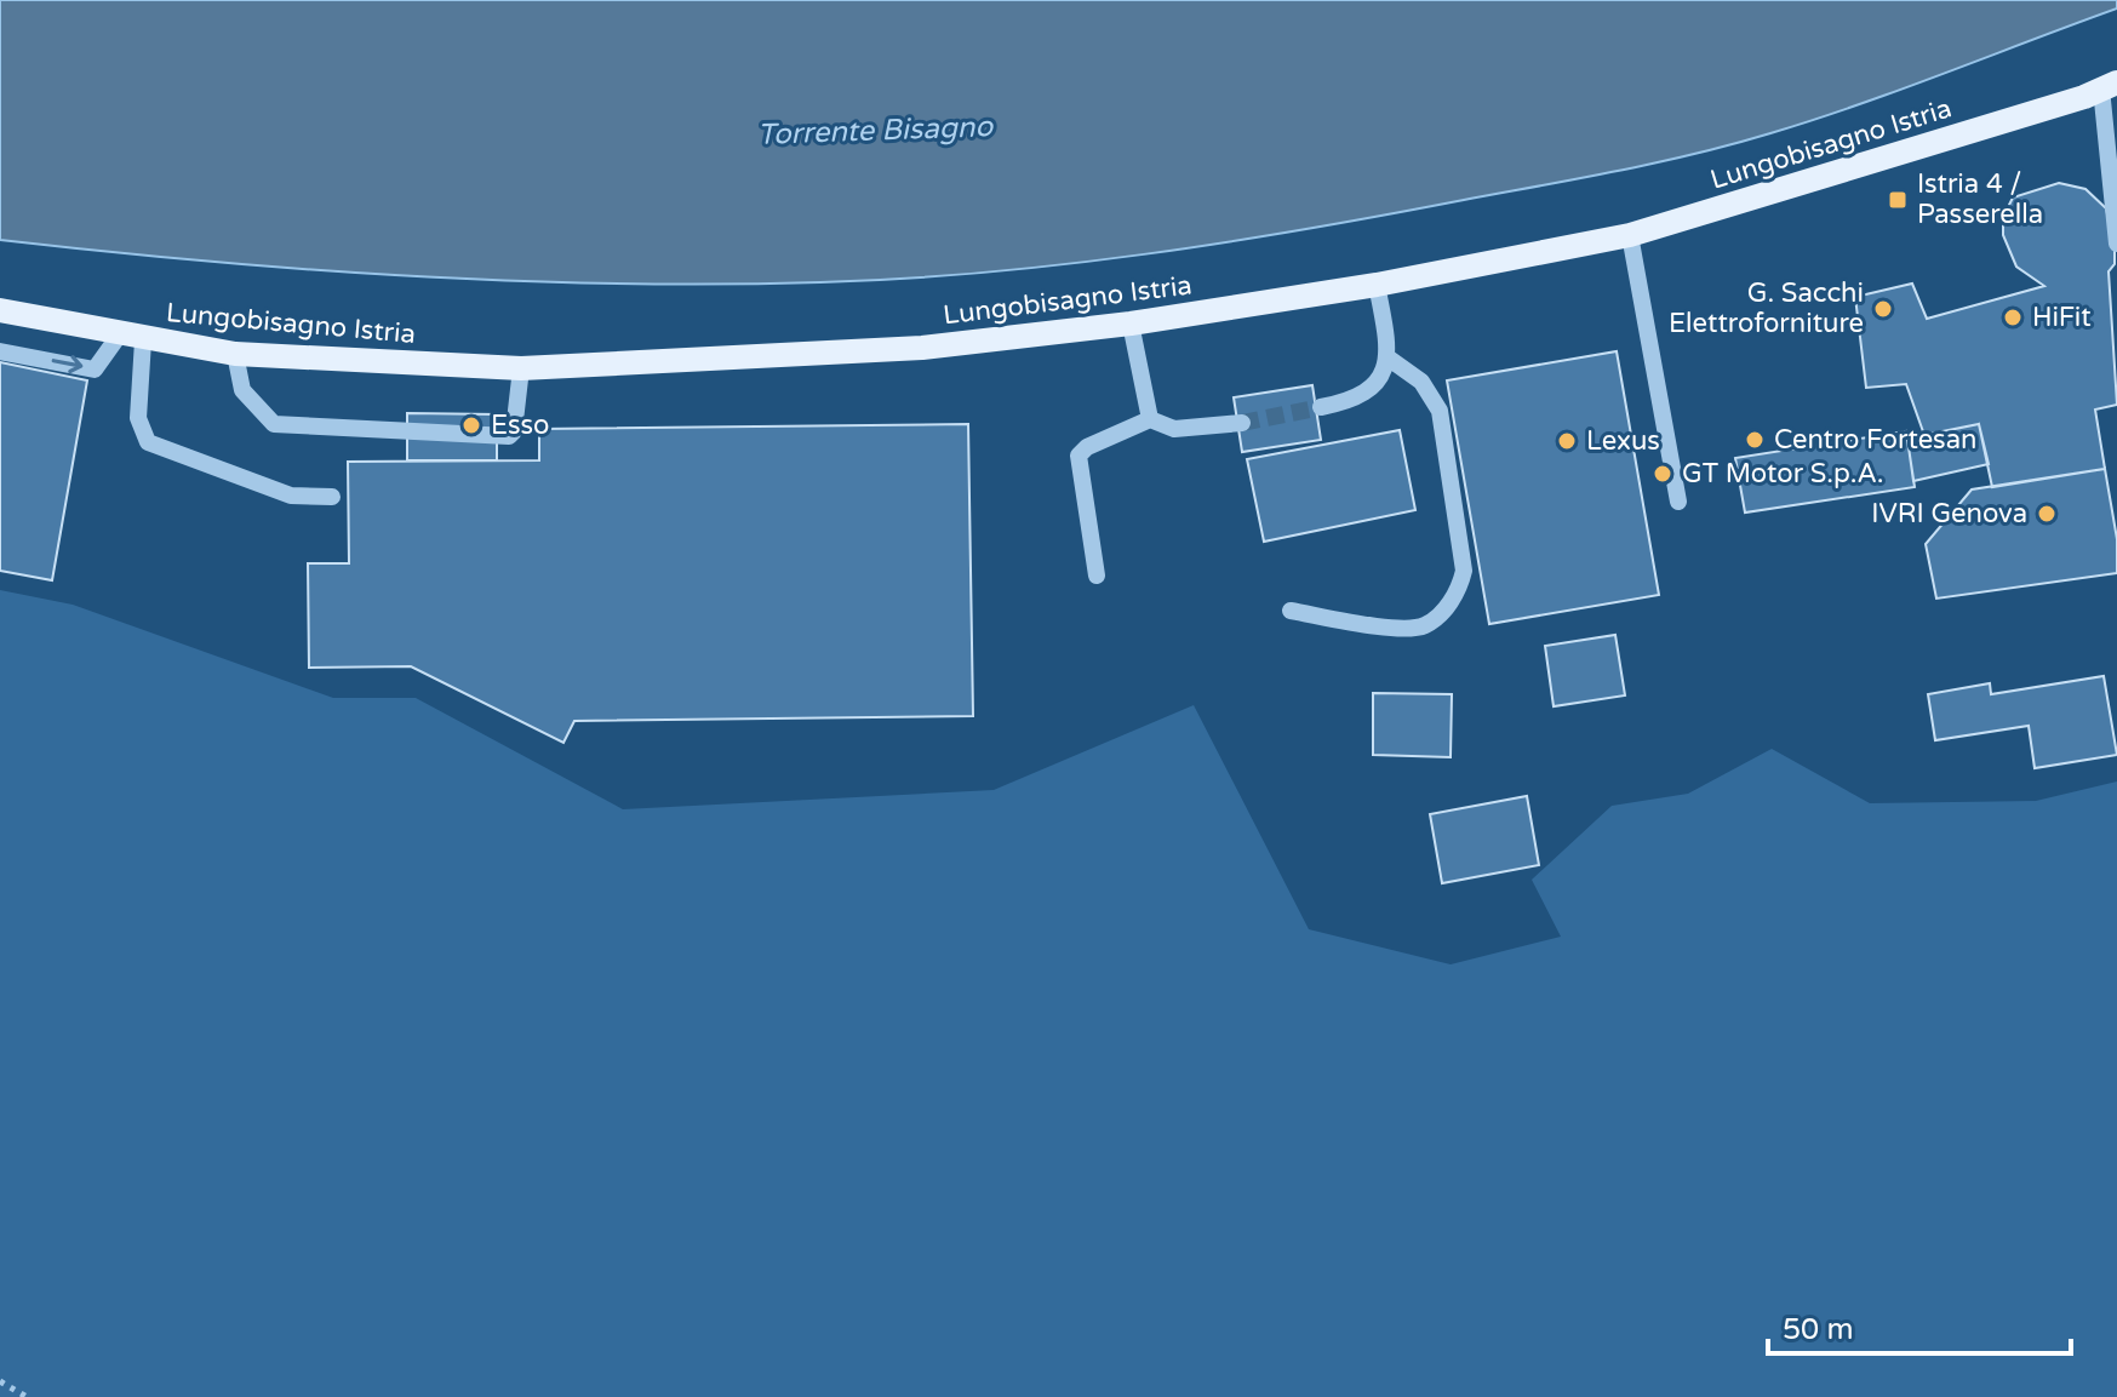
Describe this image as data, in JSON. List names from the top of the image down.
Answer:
{
  "streets": {
    "main road": ["Lungobisagno Istria"]
  },
  "water": ["Torrente Bisagno"],
  "places": {
    "transit": ["Istria 4 / Passerella"],
    "other": [
      "G. Sacchi Elettroforniture",
      "HiFit",
      "Esso",
      "Centro Fortesan",
      "Lexus",
      "GT Motor S.p.A.",
      "IVRI Genova"
    ]
  },
  "scale_bar": "50 m"
}
